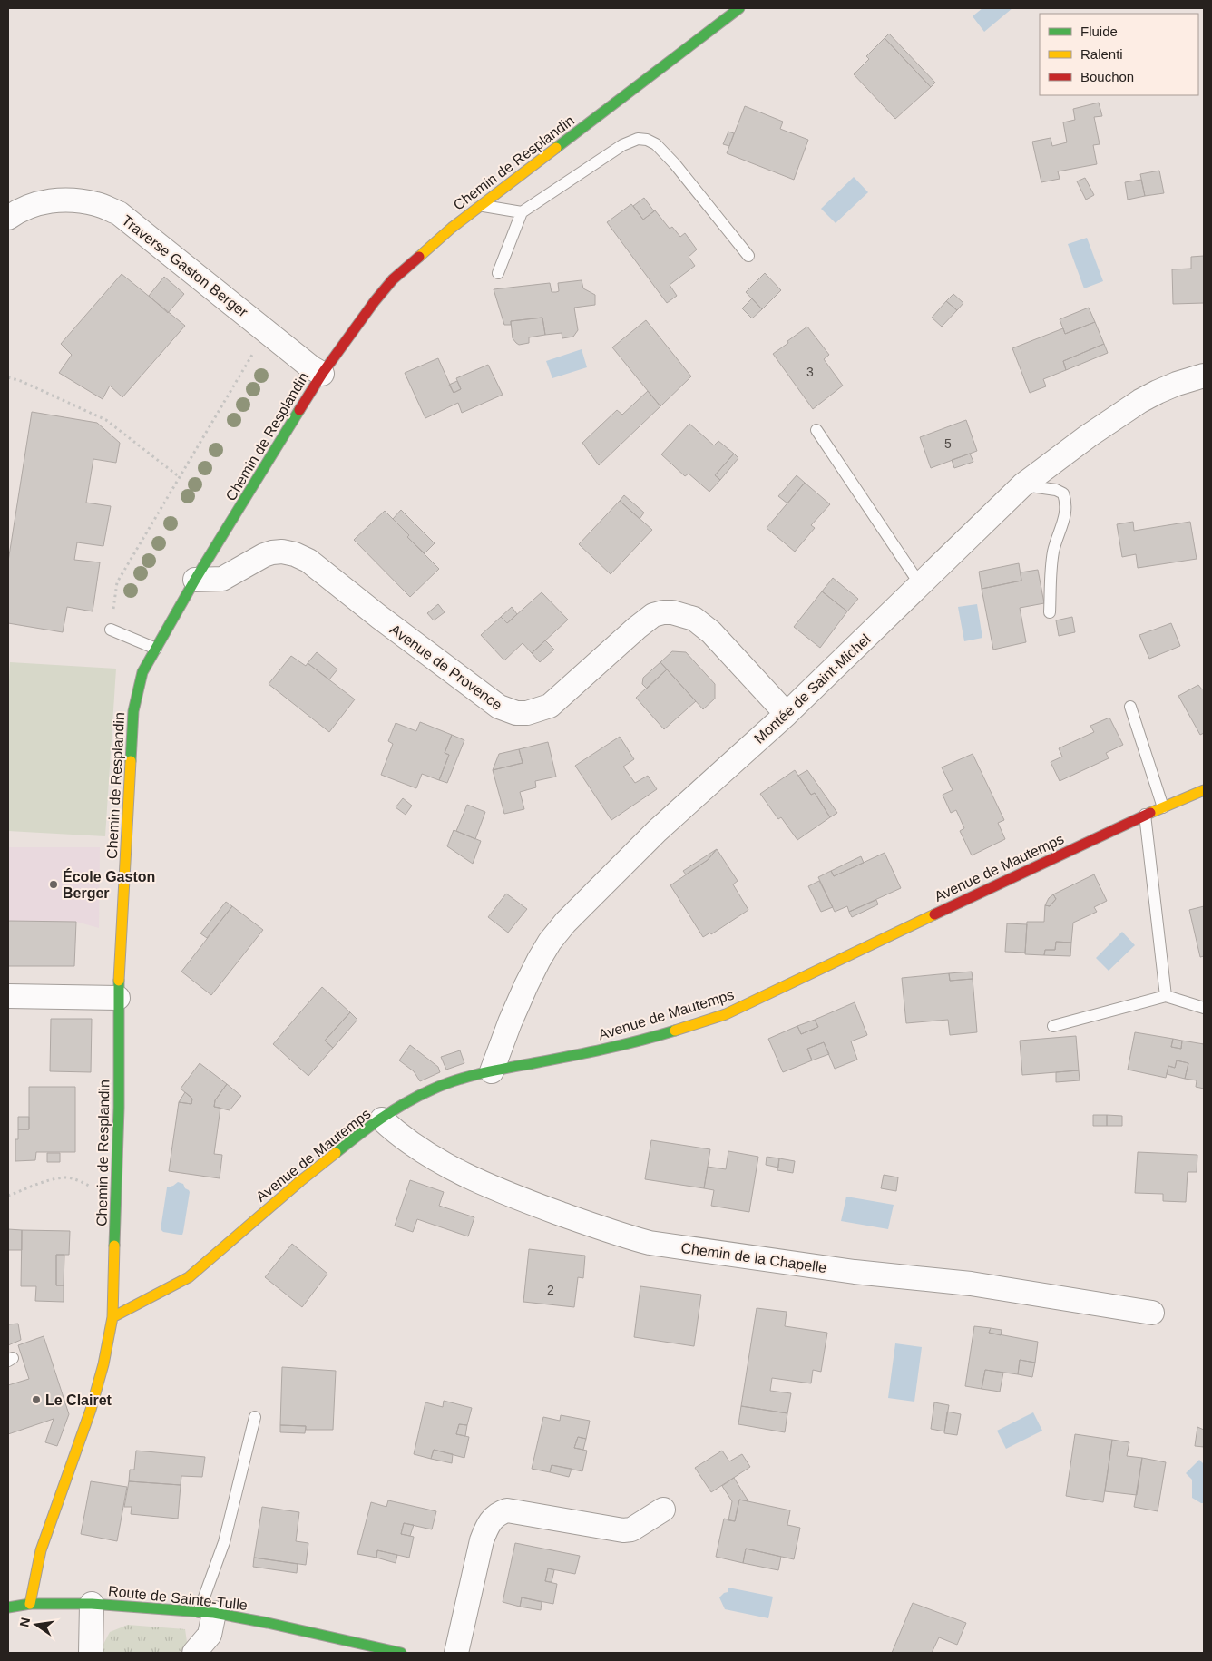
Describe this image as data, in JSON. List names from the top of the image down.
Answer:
{
  "streets": {
    "street": [
      "Chemin de Resplandin",
      "Traverse Gaston Berger",
      "Avenue de Provence",
      "Montée de Saint-Michel",
      "Avenue de Mautemps",
      "Chemin de la Chapelle",
      "Route de Sainte-Tulle"
    ]
  },
  "crossings": [
    ["Chemin de Resplandin", "Traverse Gaston Berger"],
    ["Chemin de Resplandin", "Avenue de Provence"],
    ["Chemin de Resplandin", "Avenue de Mautemps"],
    ["Chemin de Resplandin", "Route de Sainte-Tulle"],
    ["Avenue de Provence", "Montée de Saint-Michel"],
    ["Montée de Saint-Michel", "Avenue de Mautemps"],
    ["Avenue de Mautemps", "Chemin de la Chapelle"]
  ],
  "places": ["École Gaston Berger", "Le Clairet"],
  "house_numbers": ["3", "5", "2"],
  "legend": ["Fluide", "Ralenti", "Bouchon"],
  "north": "left"
}
